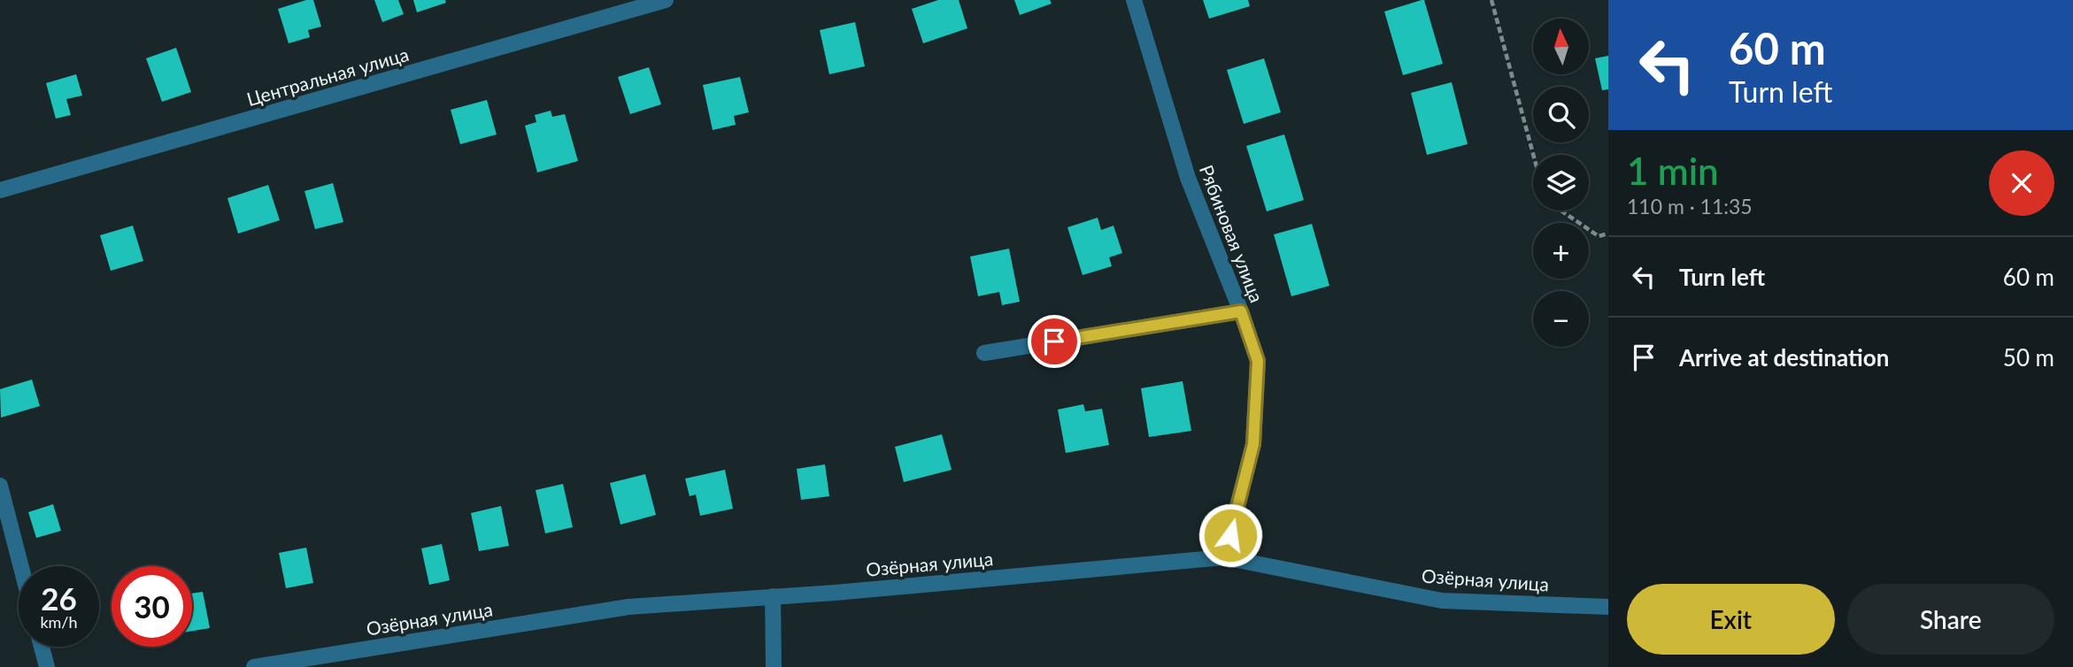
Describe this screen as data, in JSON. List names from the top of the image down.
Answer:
{
  "streets": {
    "street": ["Центральная улица", "Рябиновая улица", "Озёрная улица"]
  },
  "crossings": [
    ["Рябиновая улица", "Озёрная улица"]
  ],
  "north": "top",
  "page": {
    "turn": ["60 m", "Turn left"],
    "map_buttons": ["+", "−"],
    "heading": ["1 min", "110 m · 11:35"],
    "list": [
      {
        "name": "Turn left",
        "value": "60 m"
      },
      {
        "name": "Arrive at destination",
        "value": "50 m"
      }
    ],
    "speed": "26 km/h",
    "limit": "30",
    "buttons": ["Exit", "Share"]
  }
}
